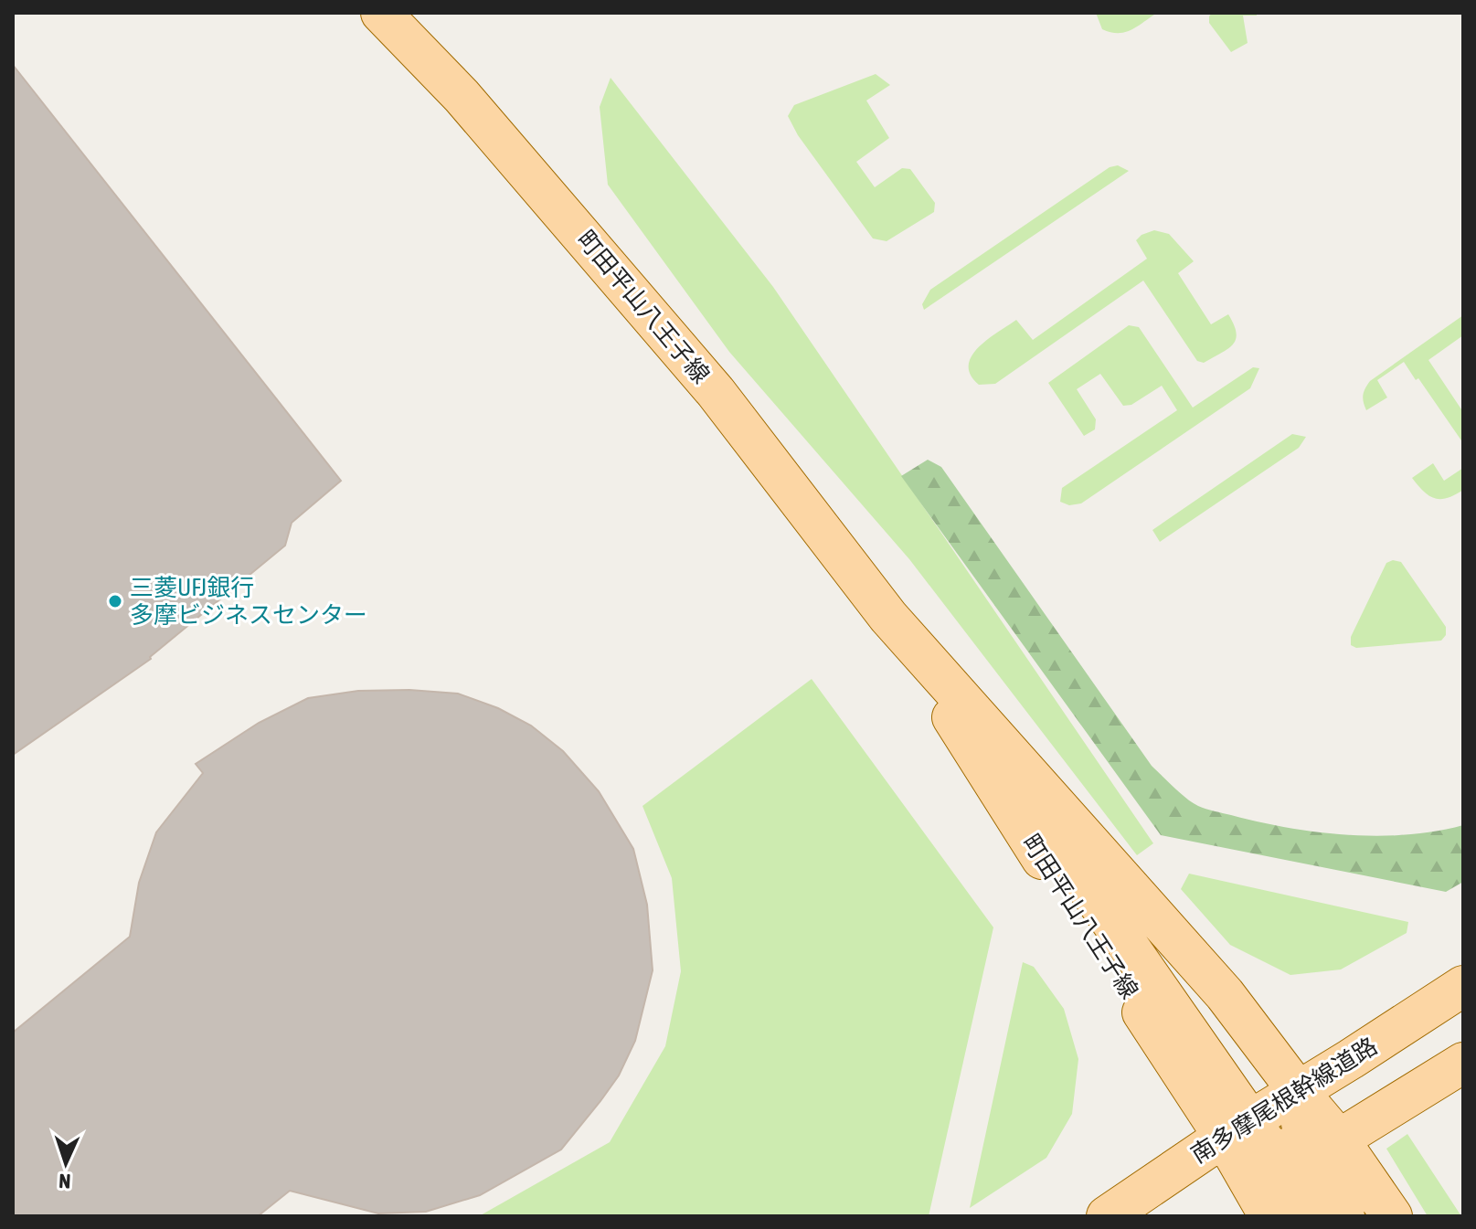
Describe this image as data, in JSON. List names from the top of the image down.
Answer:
{
  "streets": {
    "main road": ["町田平山八王子線", "南多摩尾根幹線道路"]
  },
  "crossings": [
    ["町田平山八王子線", "南多摩尾根幹線道路"]
  ],
  "places": ["三菱UFJ銀行 多摩ビジネスセンター"],
  "north": "bottom"
}
